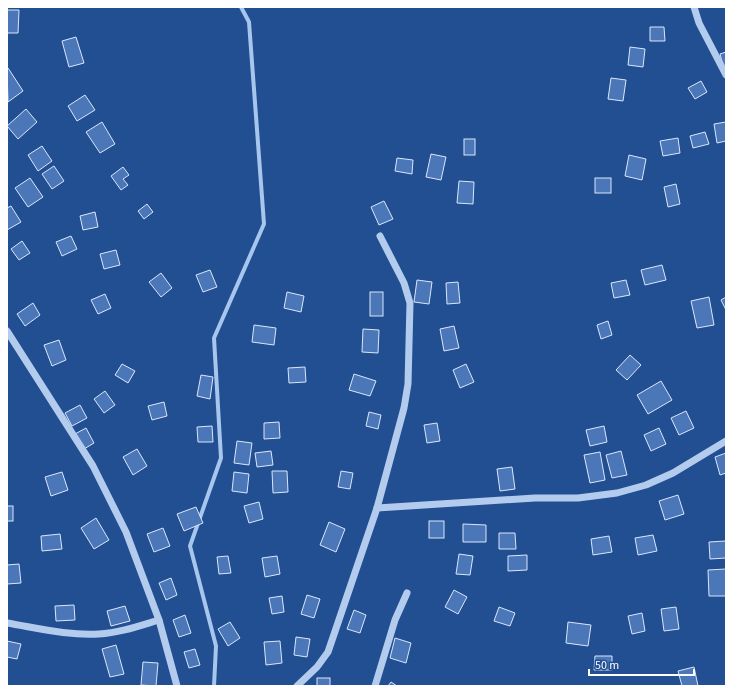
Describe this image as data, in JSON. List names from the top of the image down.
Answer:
{
  "scale_bar": "50 m"
}
